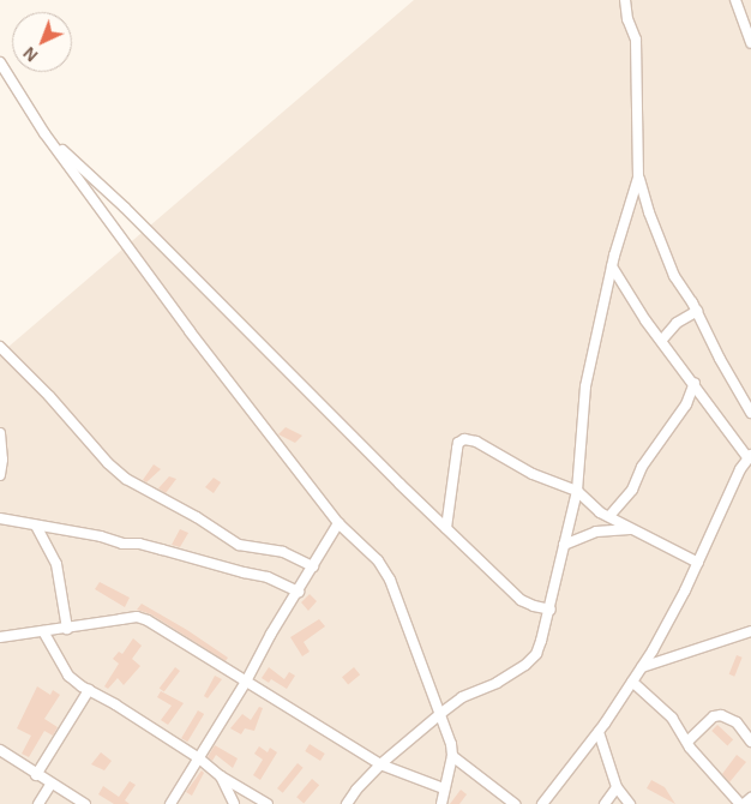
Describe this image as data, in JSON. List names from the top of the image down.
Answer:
{
  "north": "bottom left"
}
